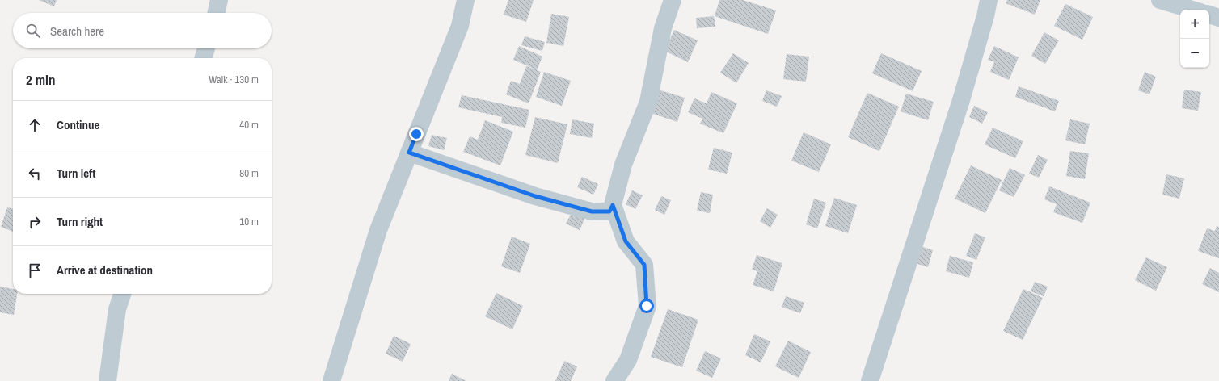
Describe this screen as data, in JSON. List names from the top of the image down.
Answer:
{
  "page": {
    "map_buttons": ["+", "−"],
    "search": "Search here",
    "heading": ["2 min", "Walk · 130 m"],
    "list": [
      ["Continue", "40 m"],
      ["Turn left", "80 m"],
      ["Turn right", "10 m"],
      "Arrive at destination"
    ]
  }
}
